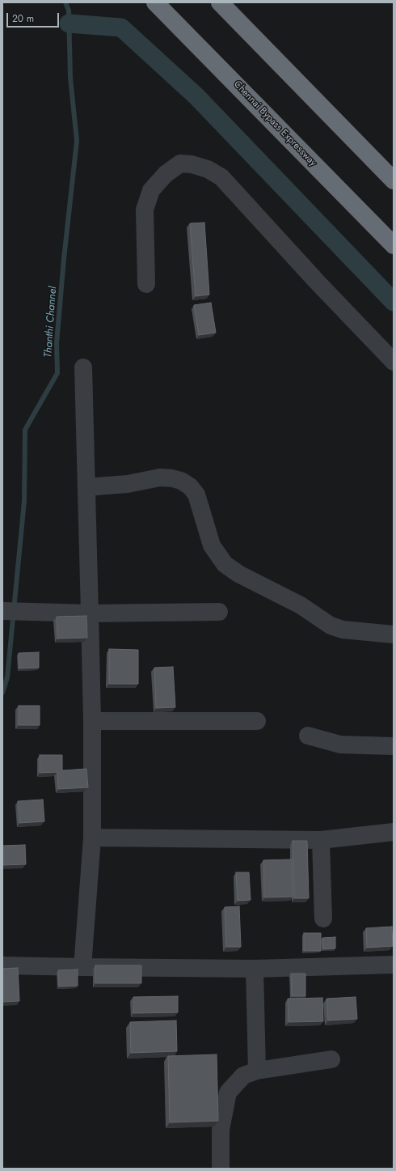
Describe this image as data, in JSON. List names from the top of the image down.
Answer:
{
  "streets": {
    "highway": ["Chennai Bypass Expressway"]
  },
  "water": ["Thanthi Channel"],
  "scale_bar": "20 m"
}
